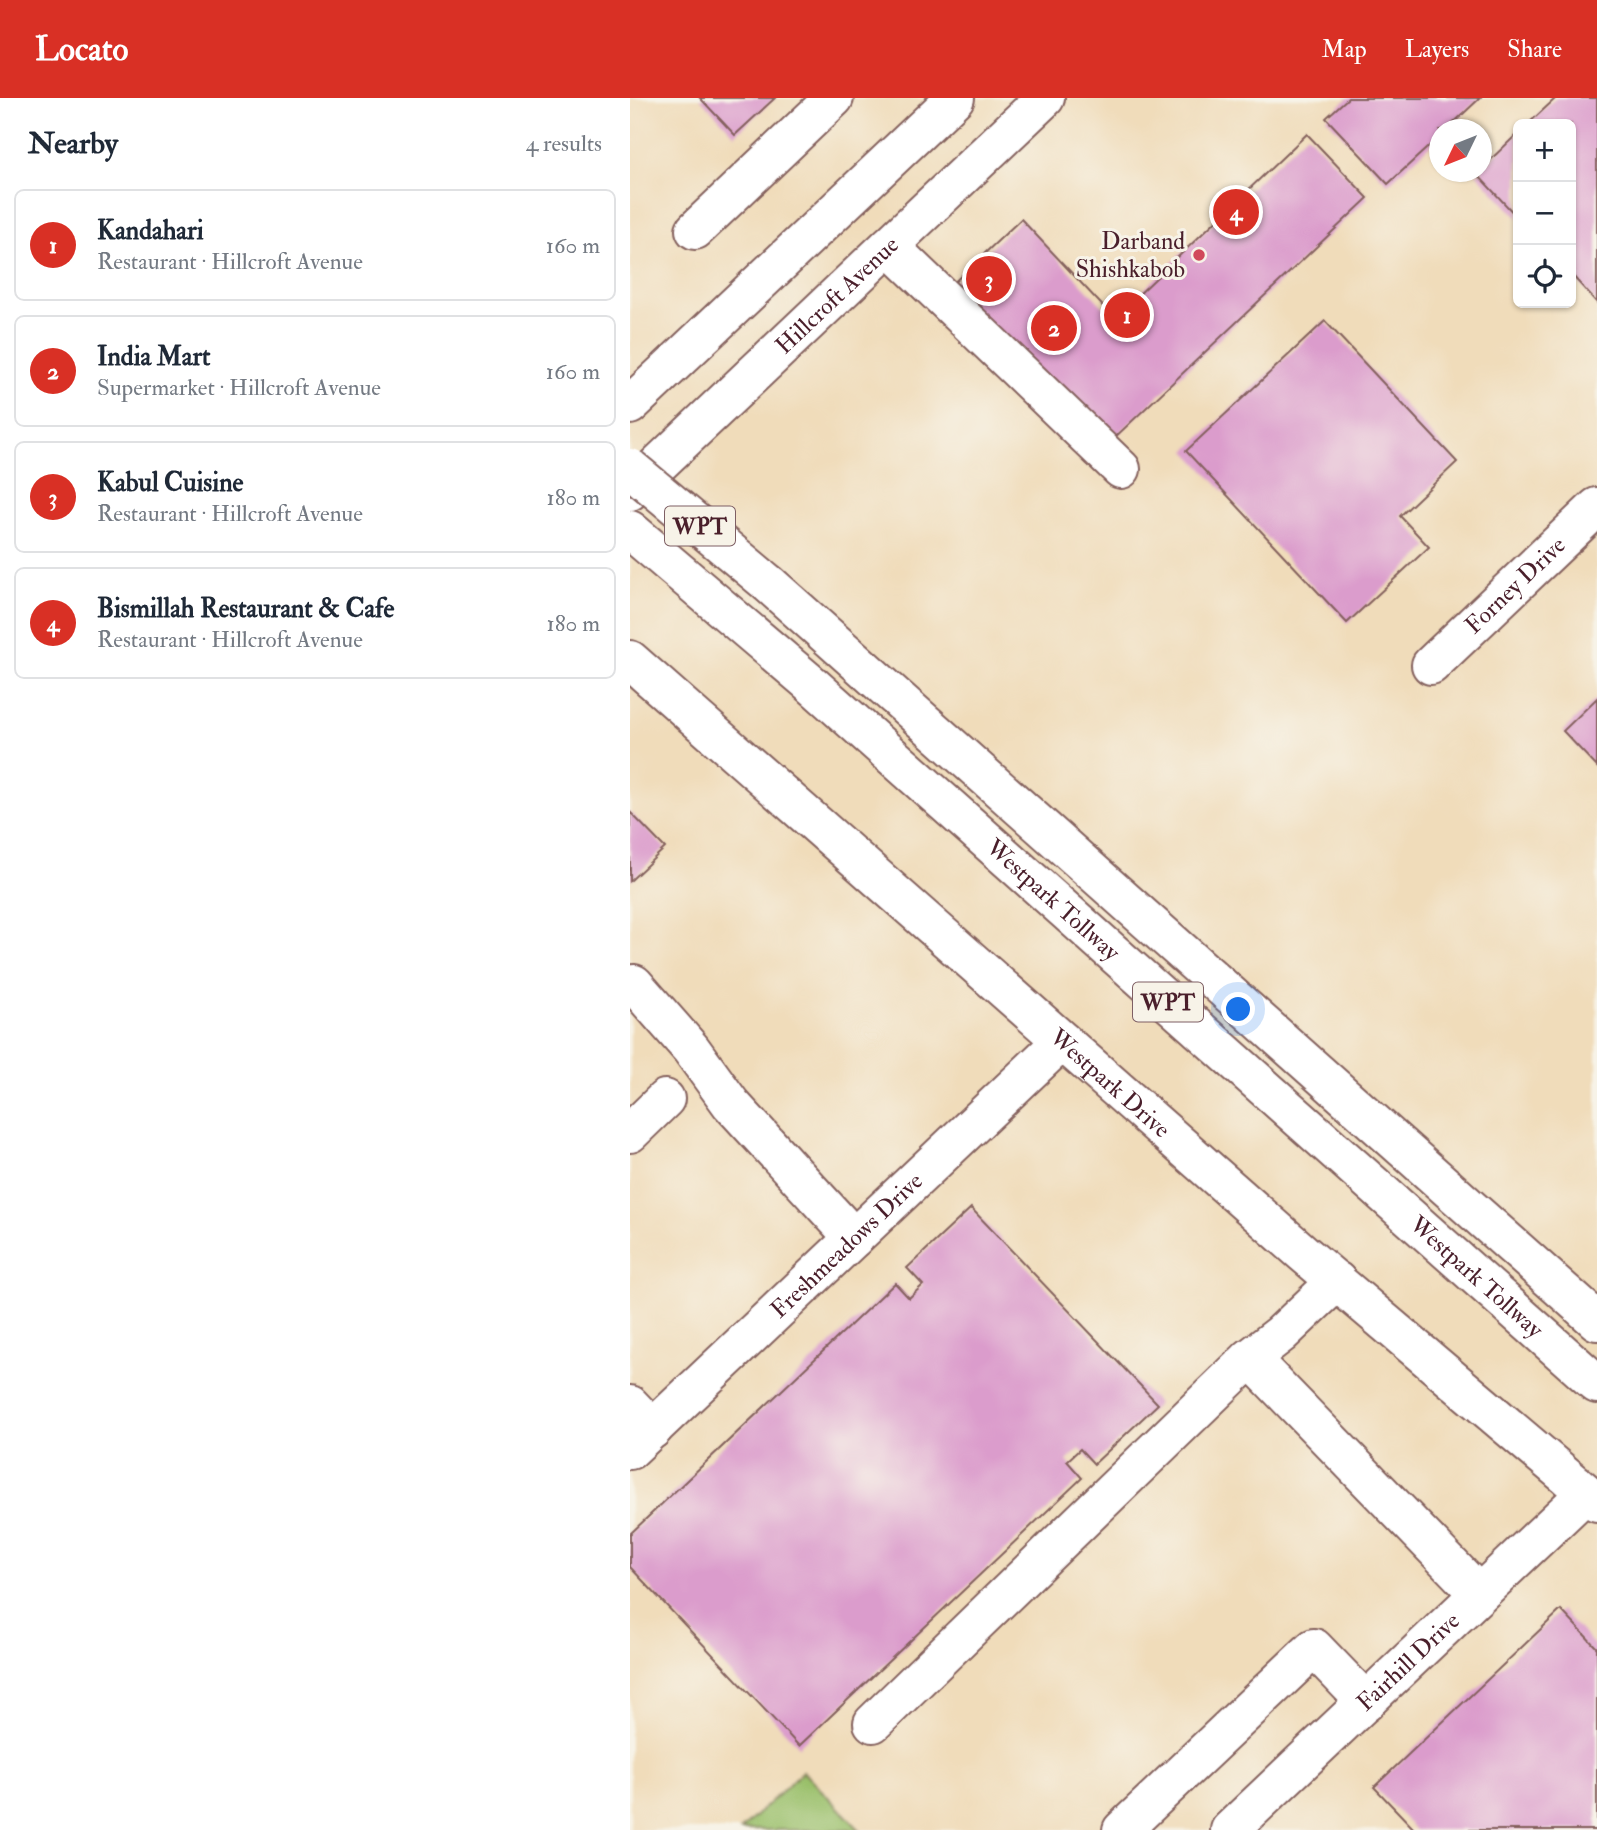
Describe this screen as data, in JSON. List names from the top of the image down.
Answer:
{
  "streets": {
    "main road": [
      "Hillcroft Avenue",
      "WPT",
      "Forney Drive",
      "Westpark Tollway",
      "Westpark Drive",
      "Freshmeadows Drive",
      "Fairhill Drive"
    ]
  },
  "crossings": [
    ["Westpark Drive", "Freshmeadows Drive"],
    ["Westpark Drive", "Fairhill Drive"]
  ],
  "places": ["Darband Shishkabob"],
  "north": "bottom left",
  "page": {
    "header": "Locato",
    "nav": ["Map", "Layers", "Share"],
    "heading": ["Nearby", "4 results"],
    "map_buttons": ["+", "−"],
    "pins": [
      "4",
      "3",
      "1",
      "2"
    ],
    "list": [
      {
        "mark": "1",
        "name": "Kandahari",
        "note": "Restaurant · Hillcroft Avenue",
        "value": "160 m"
      },
      {
        "mark": "2",
        "name": "India Mart",
        "note": "Supermarket · Hillcroft Avenue",
        "value": "160 m"
      },
      {
        "mark": "3",
        "name": "Kabul Cuisine",
        "note": "Restaurant · Hillcroft Avenue",
        "value": "180 m"
      },
      {
        "mark": "4",
        "name": "Bismillah Restaurant & Cafe",
        "note": "Restaurant · Hillcroft Avenue",
        "value": "180 m"
      }
    ]
  }
}
